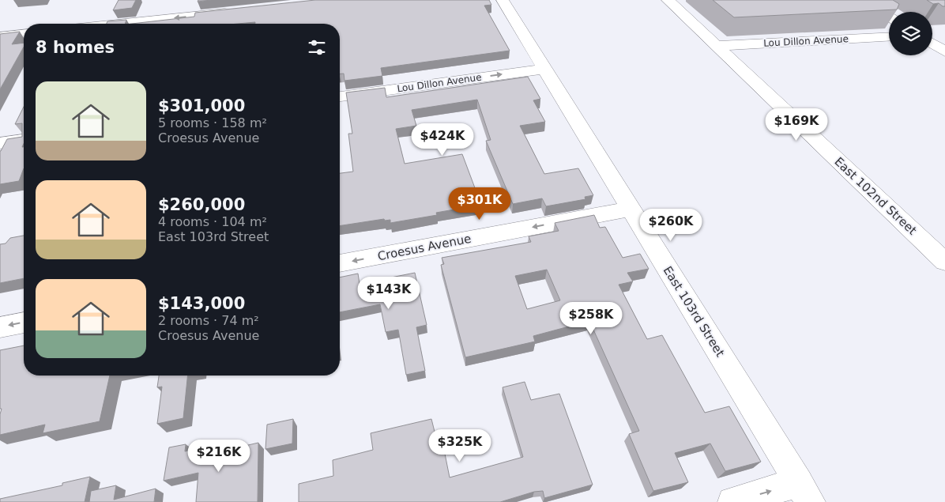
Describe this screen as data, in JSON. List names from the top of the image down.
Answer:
{
  "streets": {
    "street": [
      "Lou Dillon Avenue",
      "East 102nd Street",
      "Croesus Avenue",
      "East 103rd Street"
    ]
  },
  "crossings": [
    ["Lou Dillon Avenue", "East 102nd Street"],
    ["Lou Dillon Avenue", "East 103rd Street"],
    ["Croesus Avenue", "East 103rd Street"]
  ],
  "one_way": ["Lou Dillon Avenue", "Croesus Avenue"],
  "page": {
    "heading": "8 homes",
    "list": [
      {
        "name": "$301,000",
        "note": "5 rooms · 158 m² · Croesus Avenue"
      },
      {
        "name": "$260,000",
        "note": "4 rooms · 104 m² · East 103rd Street"
      },
      {
        "name": "$143,000",
        "note": "2 rooms · 74 m² · Croesus Avenue"
      }
    ],
    "price": [
      "$169K",
      "$424K",
      "$301K",
      "$260K",
      "$143K",
      "$258K",
      "$325K",
      "$216K"
    ]
  }
}
